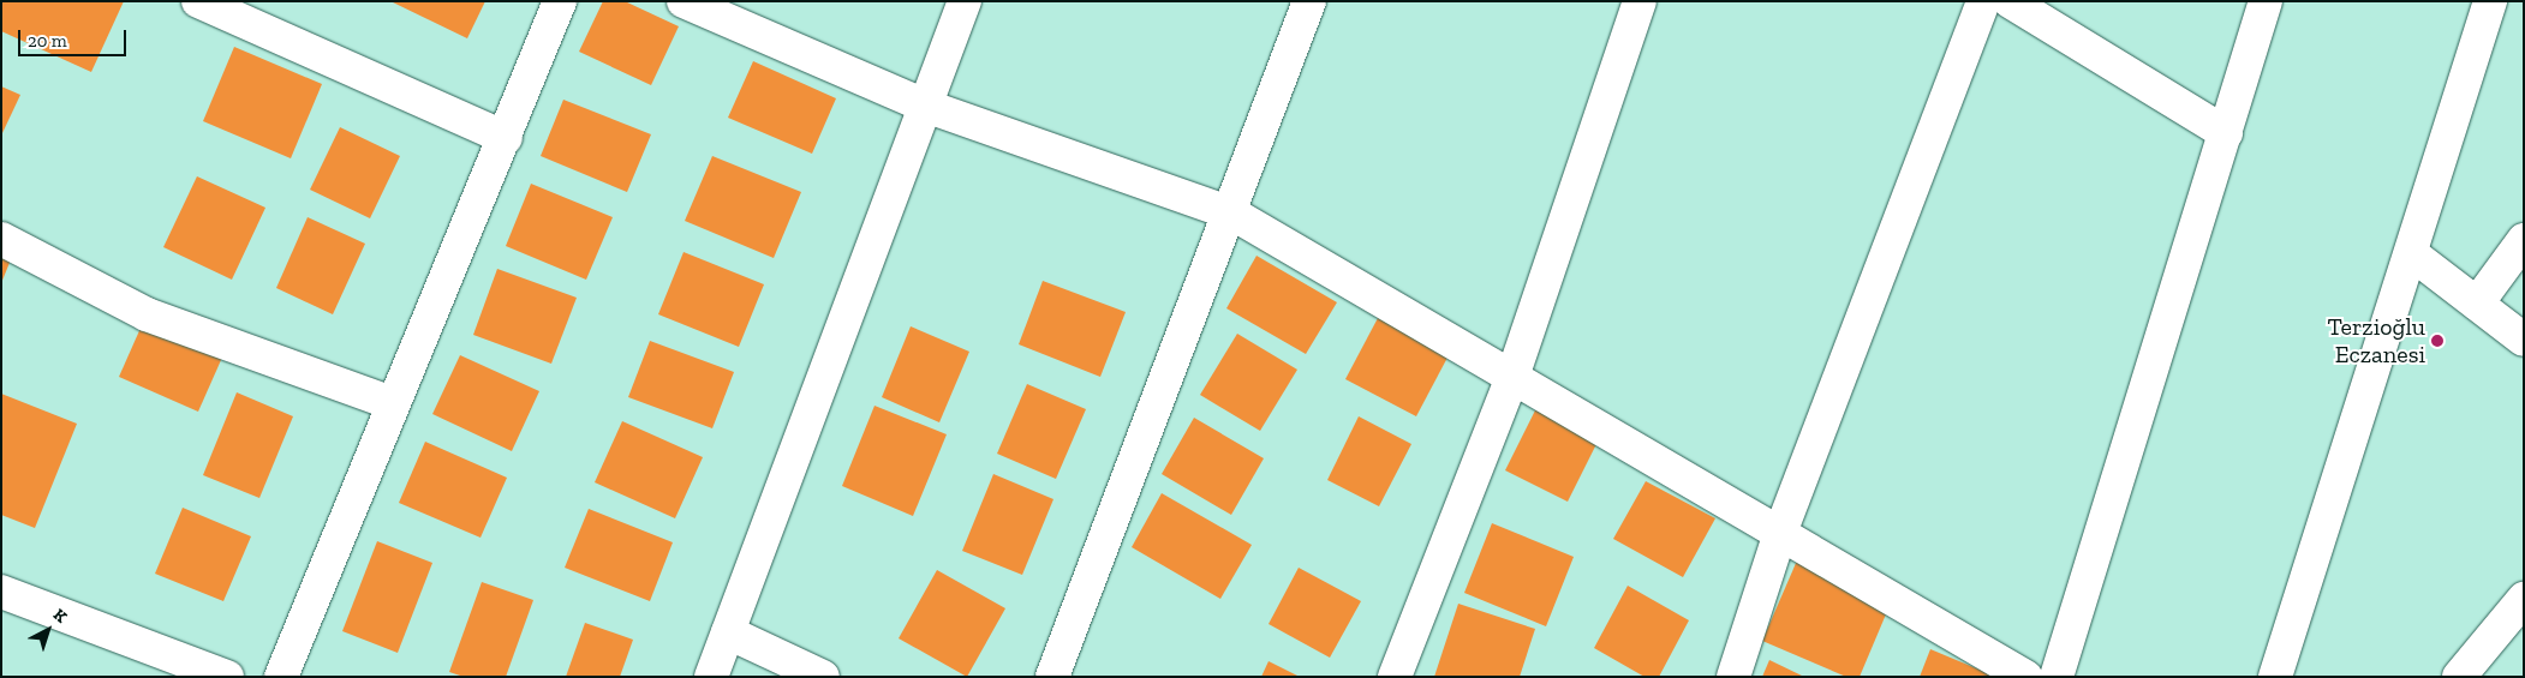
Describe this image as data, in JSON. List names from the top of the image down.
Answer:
{
  "places": ["Terzioğlu Eczanesi"],
  "scale_bar": "20 m",
  "north": "top right"
}
